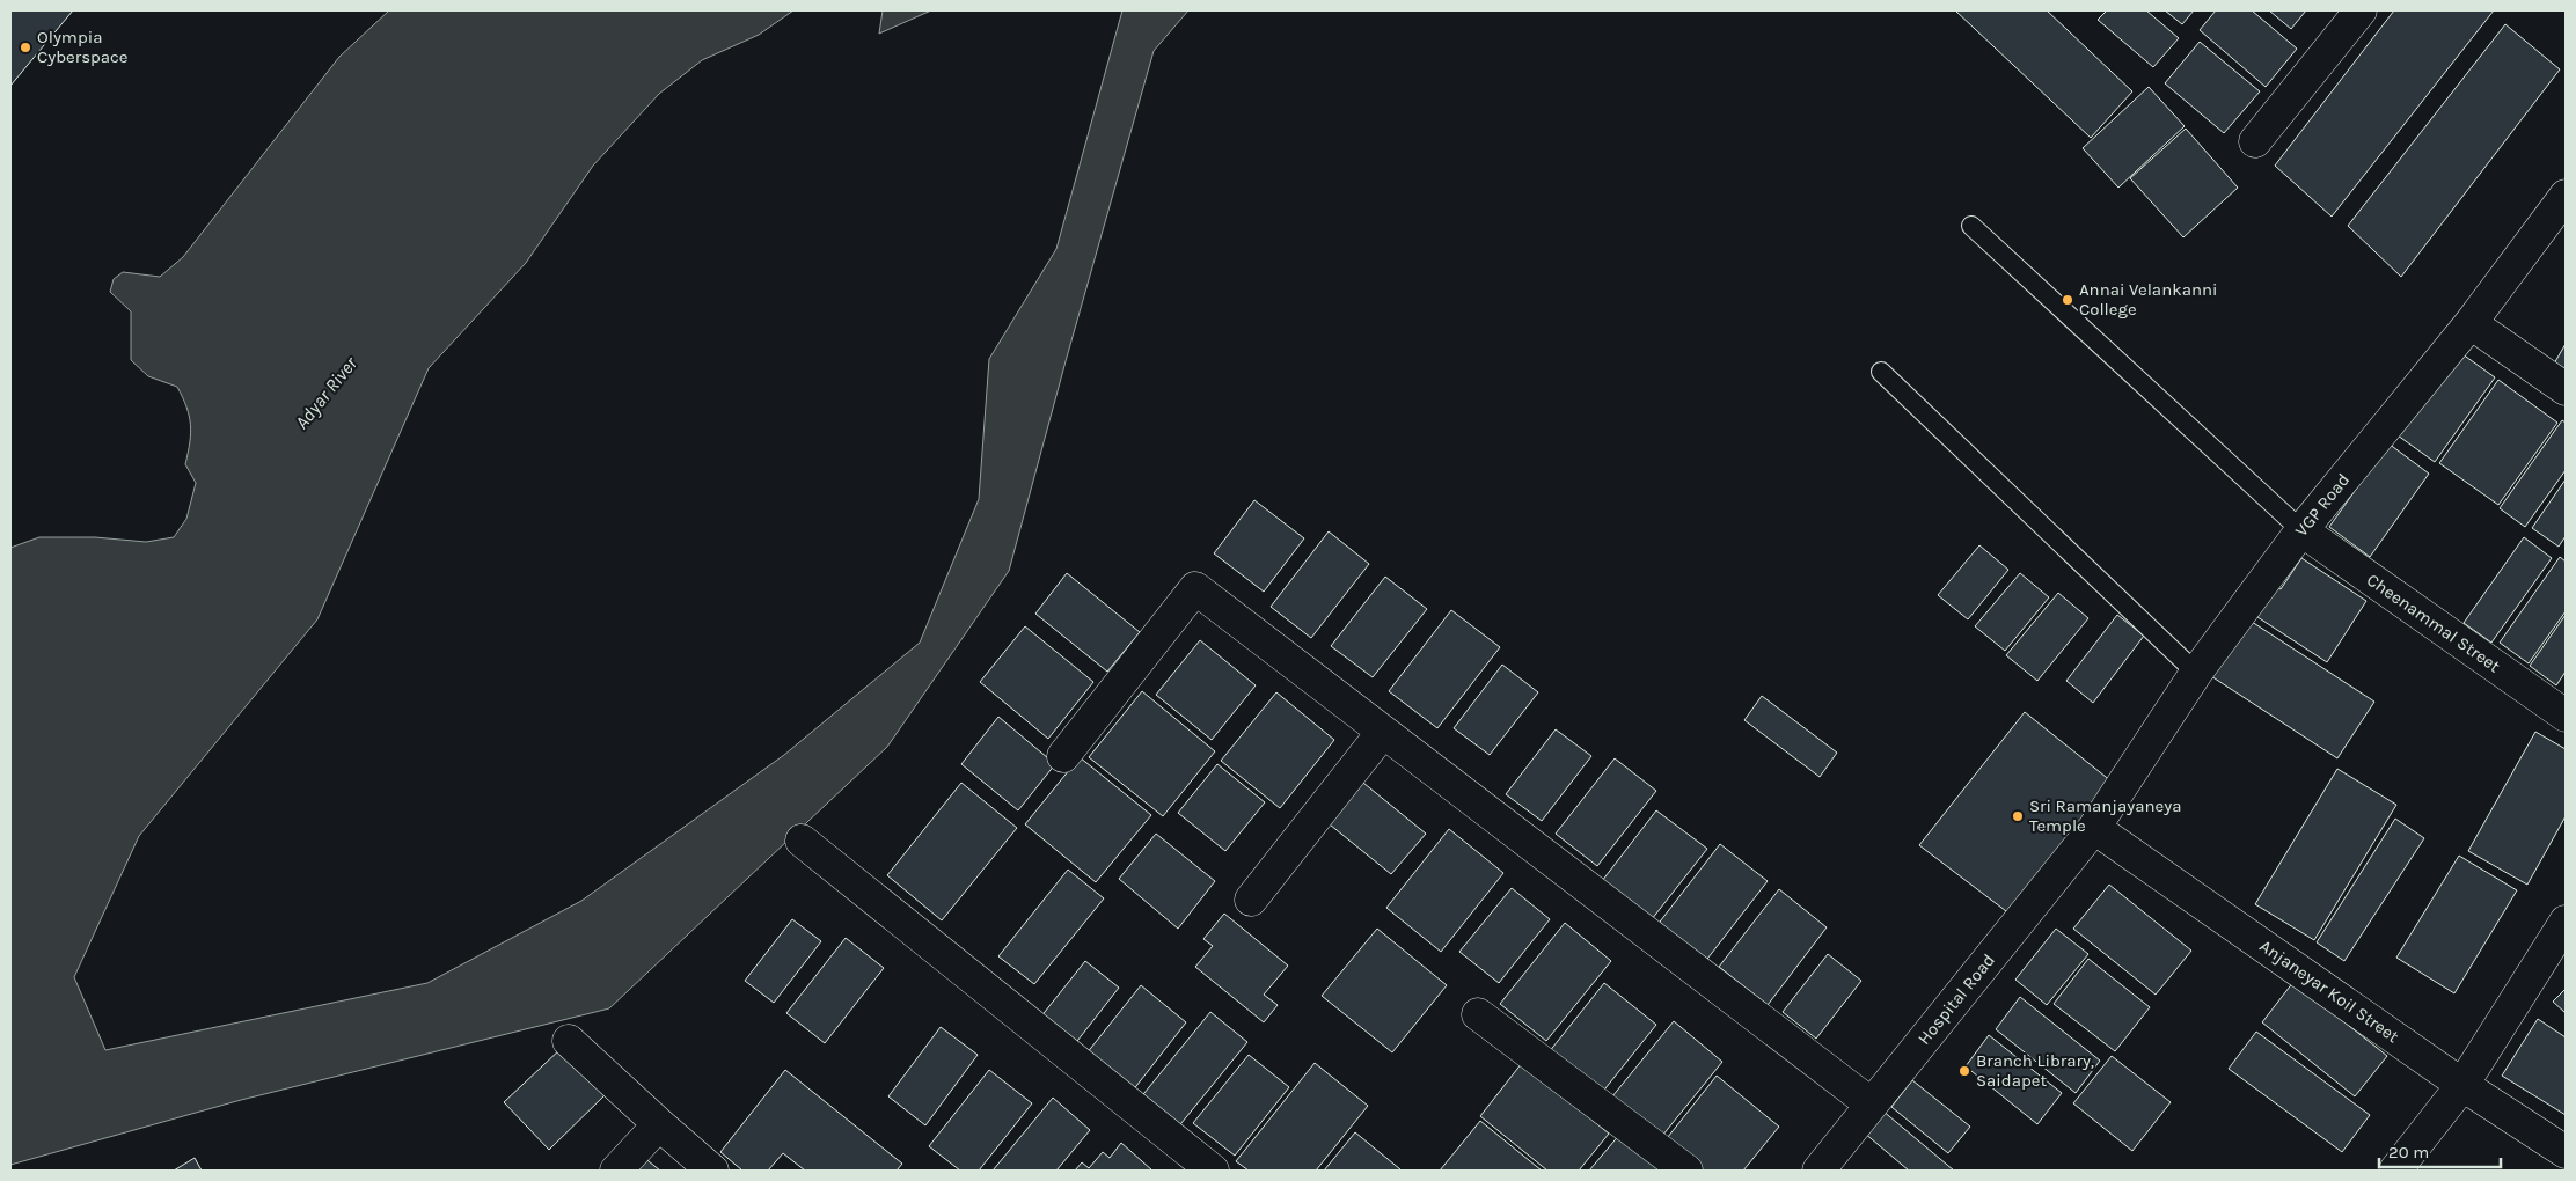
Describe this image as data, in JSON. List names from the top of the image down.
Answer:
{
  "streets": {
    "street": [
      "VGP Road",
      "Cheenammal Street",
      "Anjaneyar Koil Street",
      "Hospital Road"
    ]
  },
  "crossings": [
    ["VGP Road", "Cheenammal Street"],
    ["VGP Road", "Anjaneyar Koil Street"],
    ["VGP Road", "Hospital Road"],
    ["Anjaneyar Koil Street", "Hospital Road"]
  ],
  "water": ["Adyar River"],
  "places": [
    "Olympia Cyberspace",
    "Annai Velankanni College",
    "Sri Ramanjayaneya Temple",
    "Branch Library, Saidapet"
  ],
  "scale_bar": "20 m"
}
